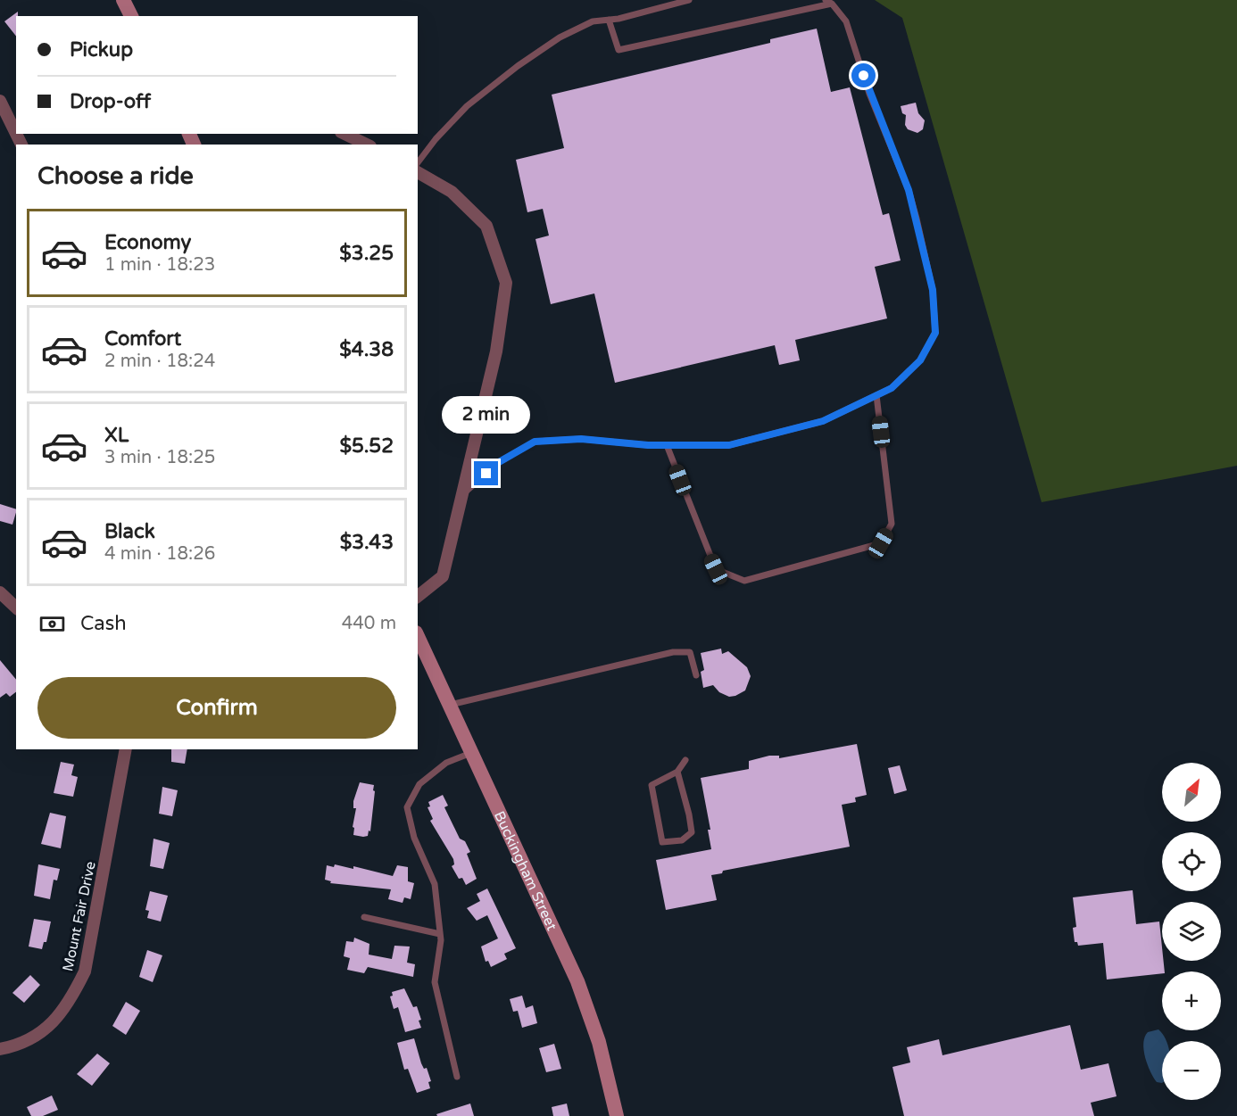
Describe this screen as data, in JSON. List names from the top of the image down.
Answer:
{
  "streets": {
    "main road": ["Buckingham Street"],
    "street": ["Mount Fair Drive"]
  },
  "north": "top right",
  "page": {
    "banner": ["Pickup", "Drop-off"],
    "heading": "Choose a ride",
    "list": [
      {
        "name": "Economy",
        "note": "1 min · 18:23",
        "value": "$3.25"
      },
      {
        "name": "Comfort",
        "note": "2 min · 18:24",
        "value": "$4.38"
      },
      {
        "name": "XL",
        "note": "3 min · 18:25",
        "value": "$5.52"
      },
      {
        "name": "Black",
        "note": "4 min · 18:26",
        "value": "$3.43"
      }
    ],
    "bubble": "2 min",
    "pay": ["Cash", "440 m"],
    "buttons": "Confirm",
    "map_buttons": ["+", "−"]
  }
}
